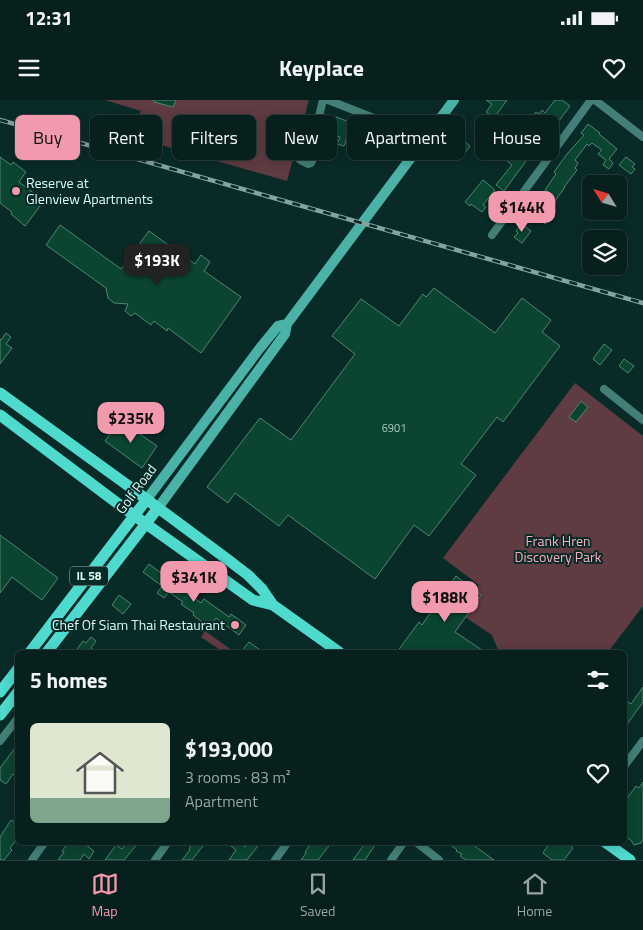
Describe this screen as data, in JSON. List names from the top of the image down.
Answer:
{
  "streets": {
    "main road": ["Golf Road", "IL 58"]
  },
  "parks": ["Frank Hren Discovery Park"],
  "places": ["Reserve at Glenview Apartments", "Chef Of Siam Thai Restaurant"],
  "house_numbers": ["6901"],
  "north": "top left",
  "page": {
    "status": "12:31",
    "header": "Keyplace",
    "chip": [
      "Buy",
      "Rent",
      "Filters",
      "New",
      "Apartment",
      "House"
    ],
    "price": [
      "$144K",
      "$193K",
      "$235K",
      "$341K",
      "$188K"
    ],
    "heading": "5 homes",
    "list": [
      {
        "name": "$193,000",
        "note": "3 rooms · 83 m² · Apartment"
      }
    ],
    "tabs": ["Map", "Saved", "Home"]
  }
}
